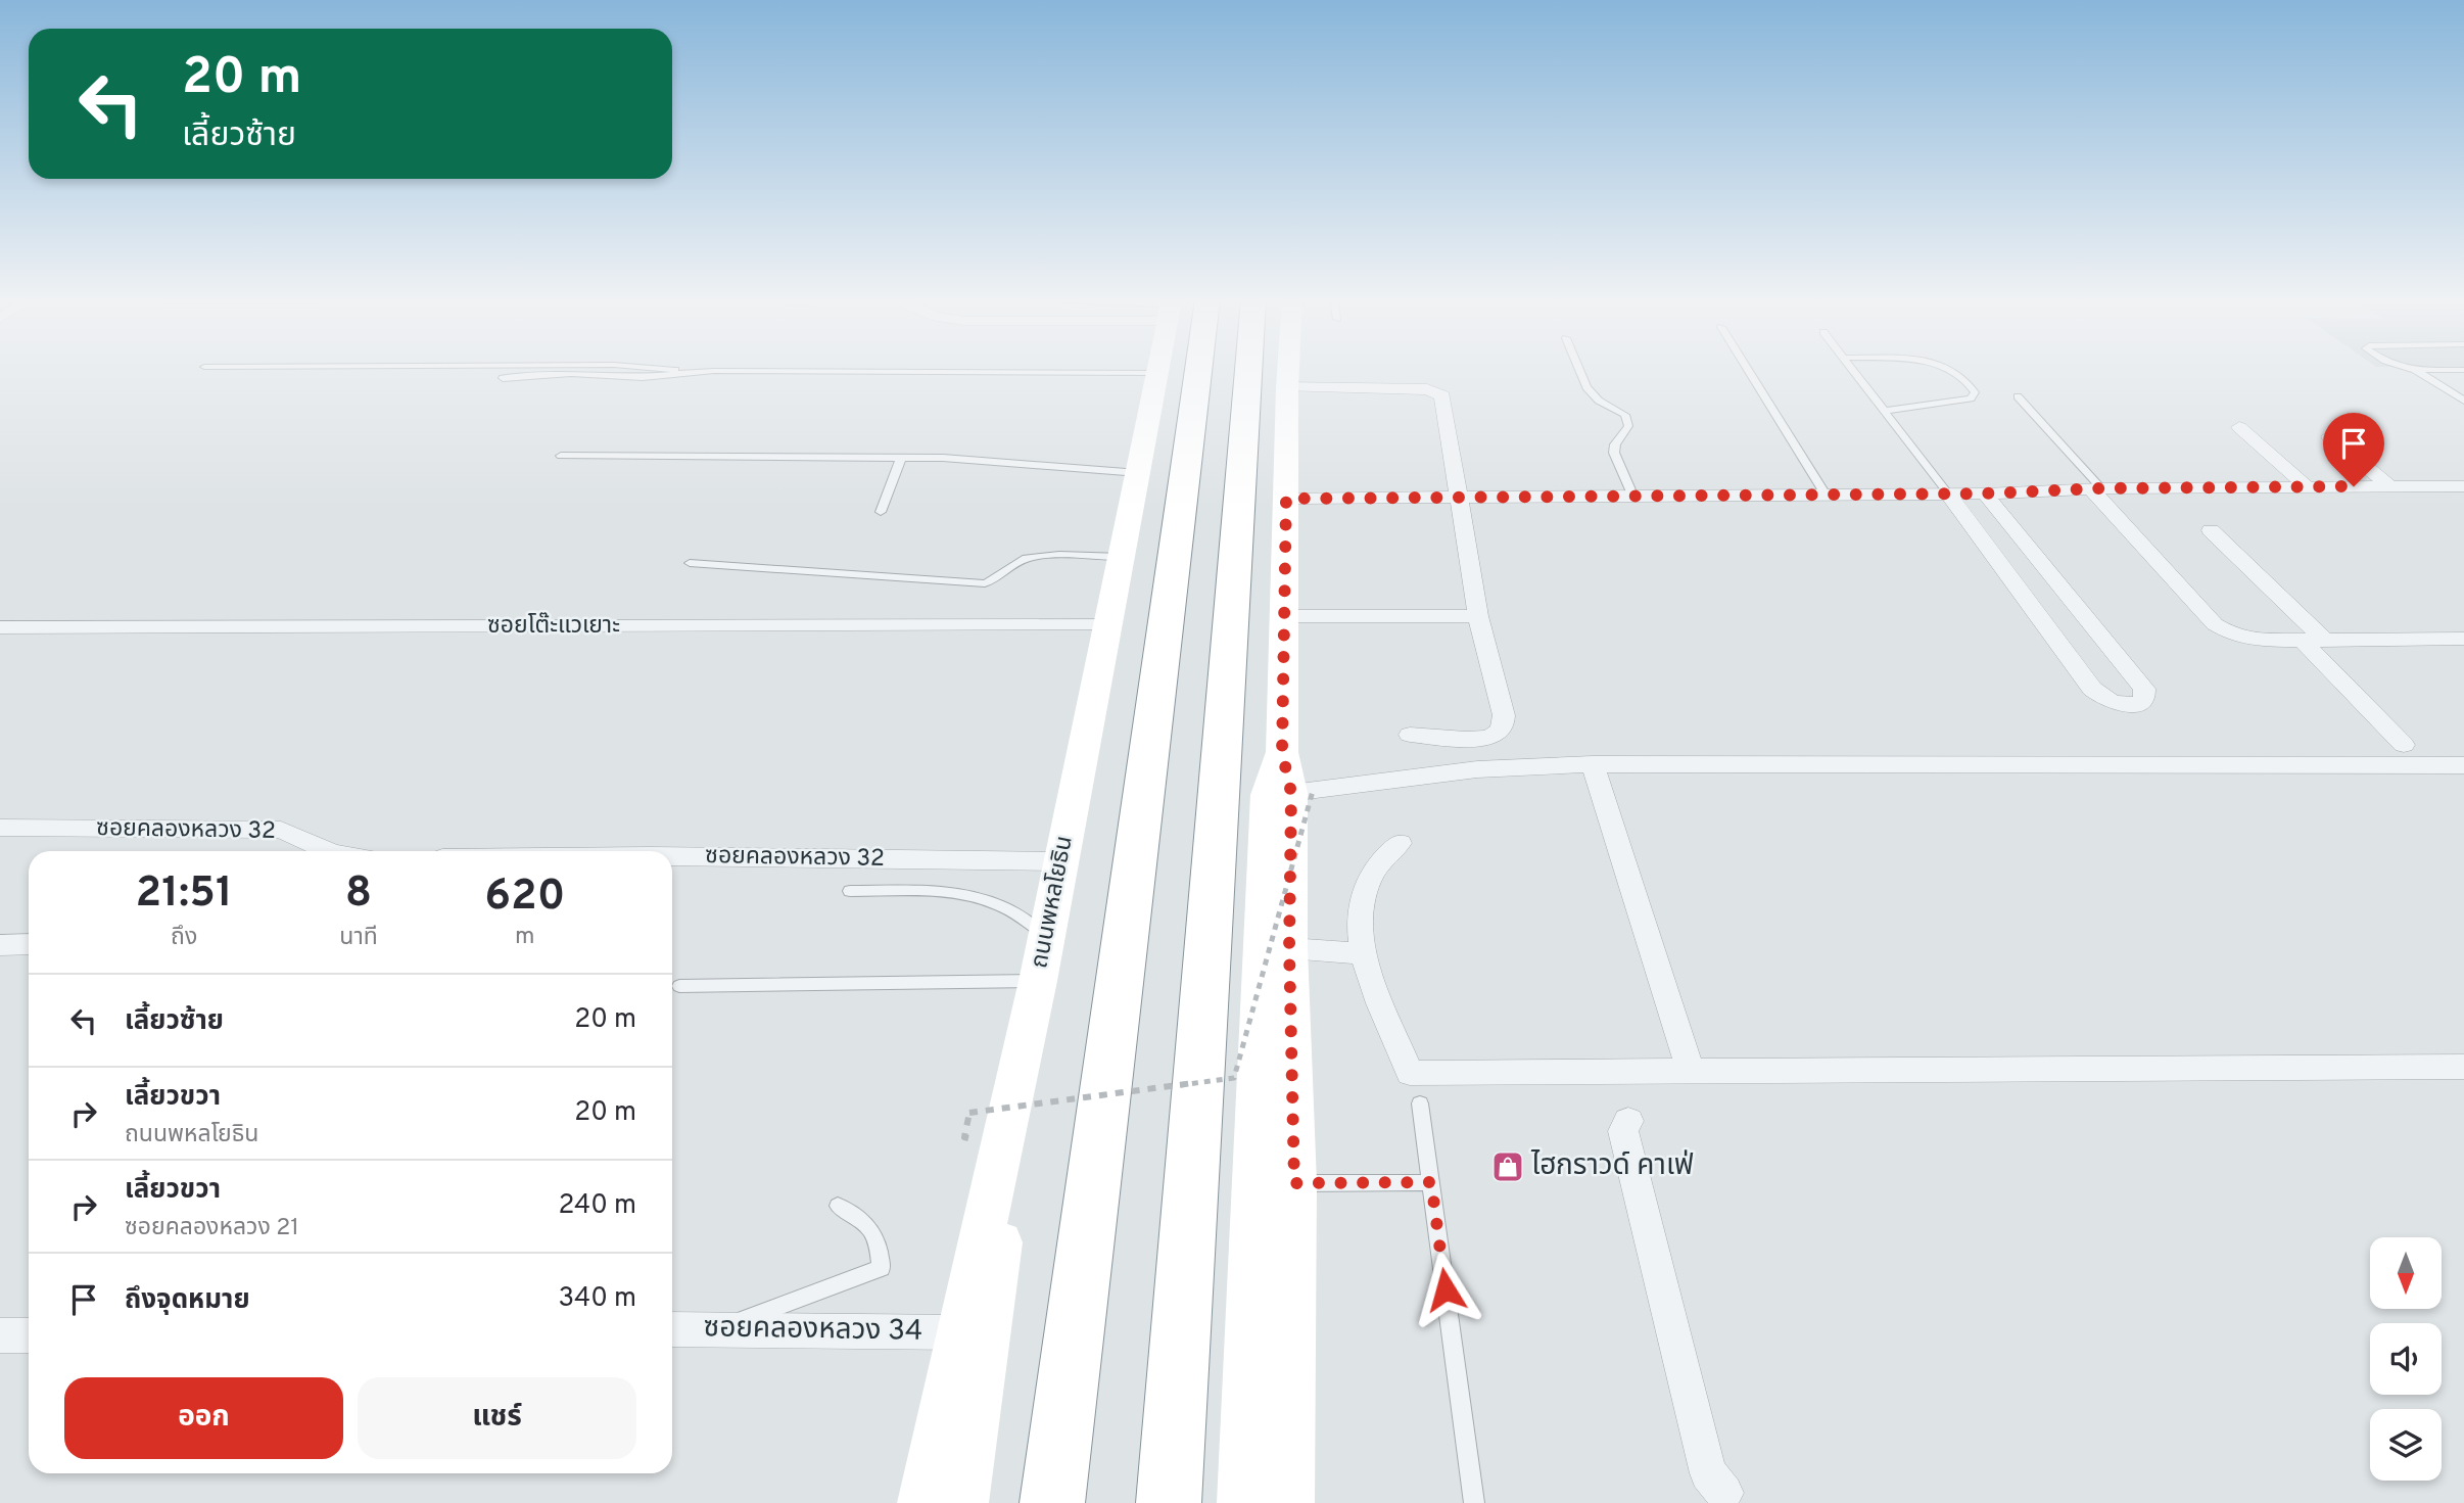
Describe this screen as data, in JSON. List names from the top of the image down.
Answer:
{
  "streets": {
    "main road": ["ถนนพหลโยธิน"],
    "street": ["ซอยโต๊ะแวเยาะ", "ซอยคลองหลวง 32", "ซอยคลองหลวง 34"]
  },
  "crossings": [
    ["ซอยโต๊ะแวเยาะ", "ถนนพหลโยธิน"],
    ["ซอยคลองหลวง 32", "ถนนพหลโยธิน"],
    ["ถนนพหลโยธิน", "ซอยคลองหลวง 34"]
  ],
  "places": {
    "shop": ["ไฮกราวด์ คาเฟ่"]
  },
  "north": "bottom",
  "page": {
    "turn": ["20 m", "เลี้ยวซ้าย"],
    "eta": [
      "21:51",
      "ถึง",
      "8",
      "นาที",
      "620",
      "m"
    ],
    "list": [
      {
        "name": "เลี้ยวซ้าย",
        "value": "20 m"
      },
      {
        "name": "เลี้ยวขวา",
        "note": "ถนนพหลโยธิน",
        "value": "20 m"
      },
      {
        "name": "เลี้ยวขวา",
        "note": "ซอยคลองหลวง 21",
        "value": "240 m"
      },
      {
        "name": "ถึงจุดหมาย",
        "value": "340 m"
      }
    ],
    "buttons": ["ออก", "แชร์"]
  }
}
